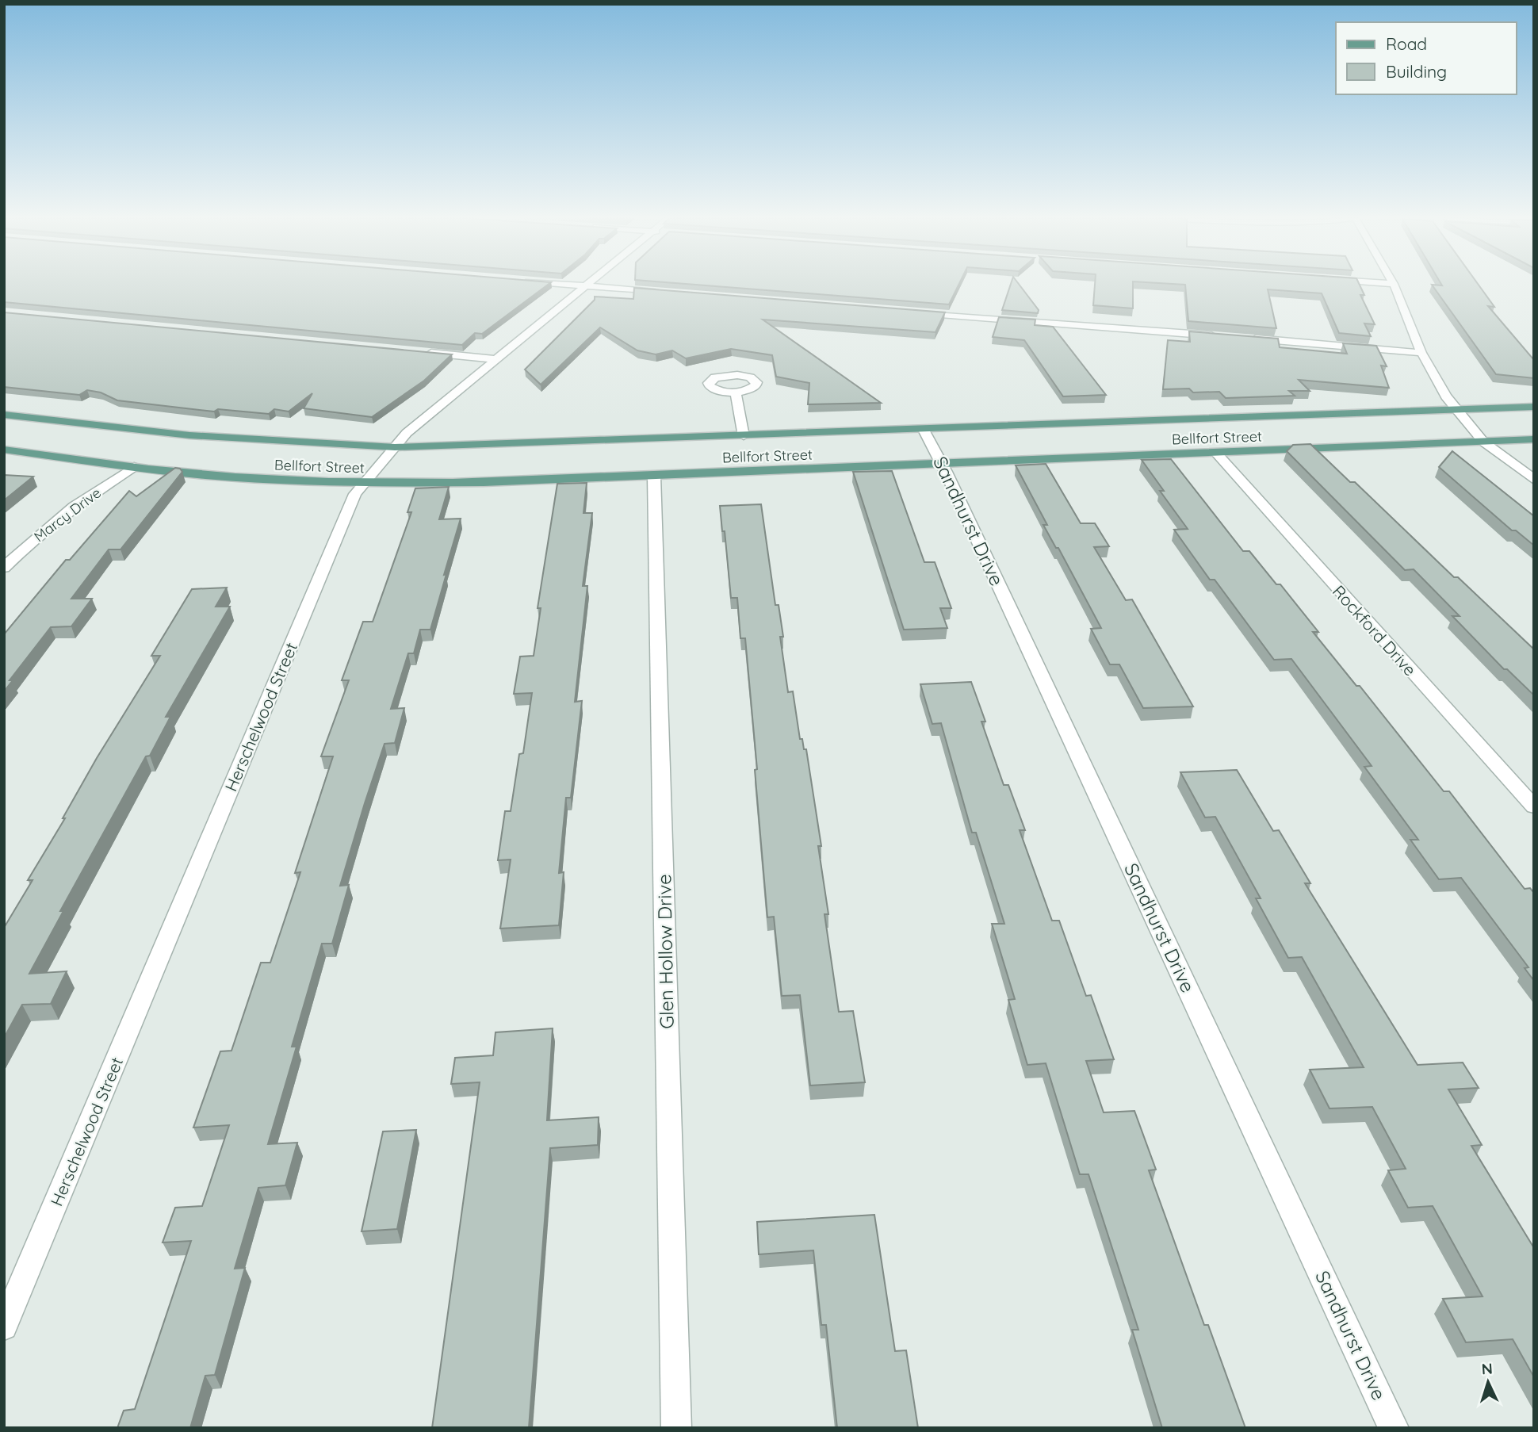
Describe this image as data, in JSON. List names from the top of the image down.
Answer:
{
  "streets": {
    "main road": ["Bellfort Street"],
    "street": [
      "Marcy Drive",
      "Sandhurst Drive",
      "Rockford Drive",
      "Herschelwood Street",
      "Glen Hollow Drive"
    ]
  },
  "crossings": [
    ["Bellfort Street", "Marcy Drive"],
    ["Bellfort Street", "Sandhurst Drive"],
    ["Bellfort Street", "Rockford Drive"],
    ["Bellfort Street", "Herschelwood Street"],
    ["Bellfort Street", "Glen Hollow Drive"]
  ],
  "legend": ["Road", "Building"],
  "north": "top"
}
